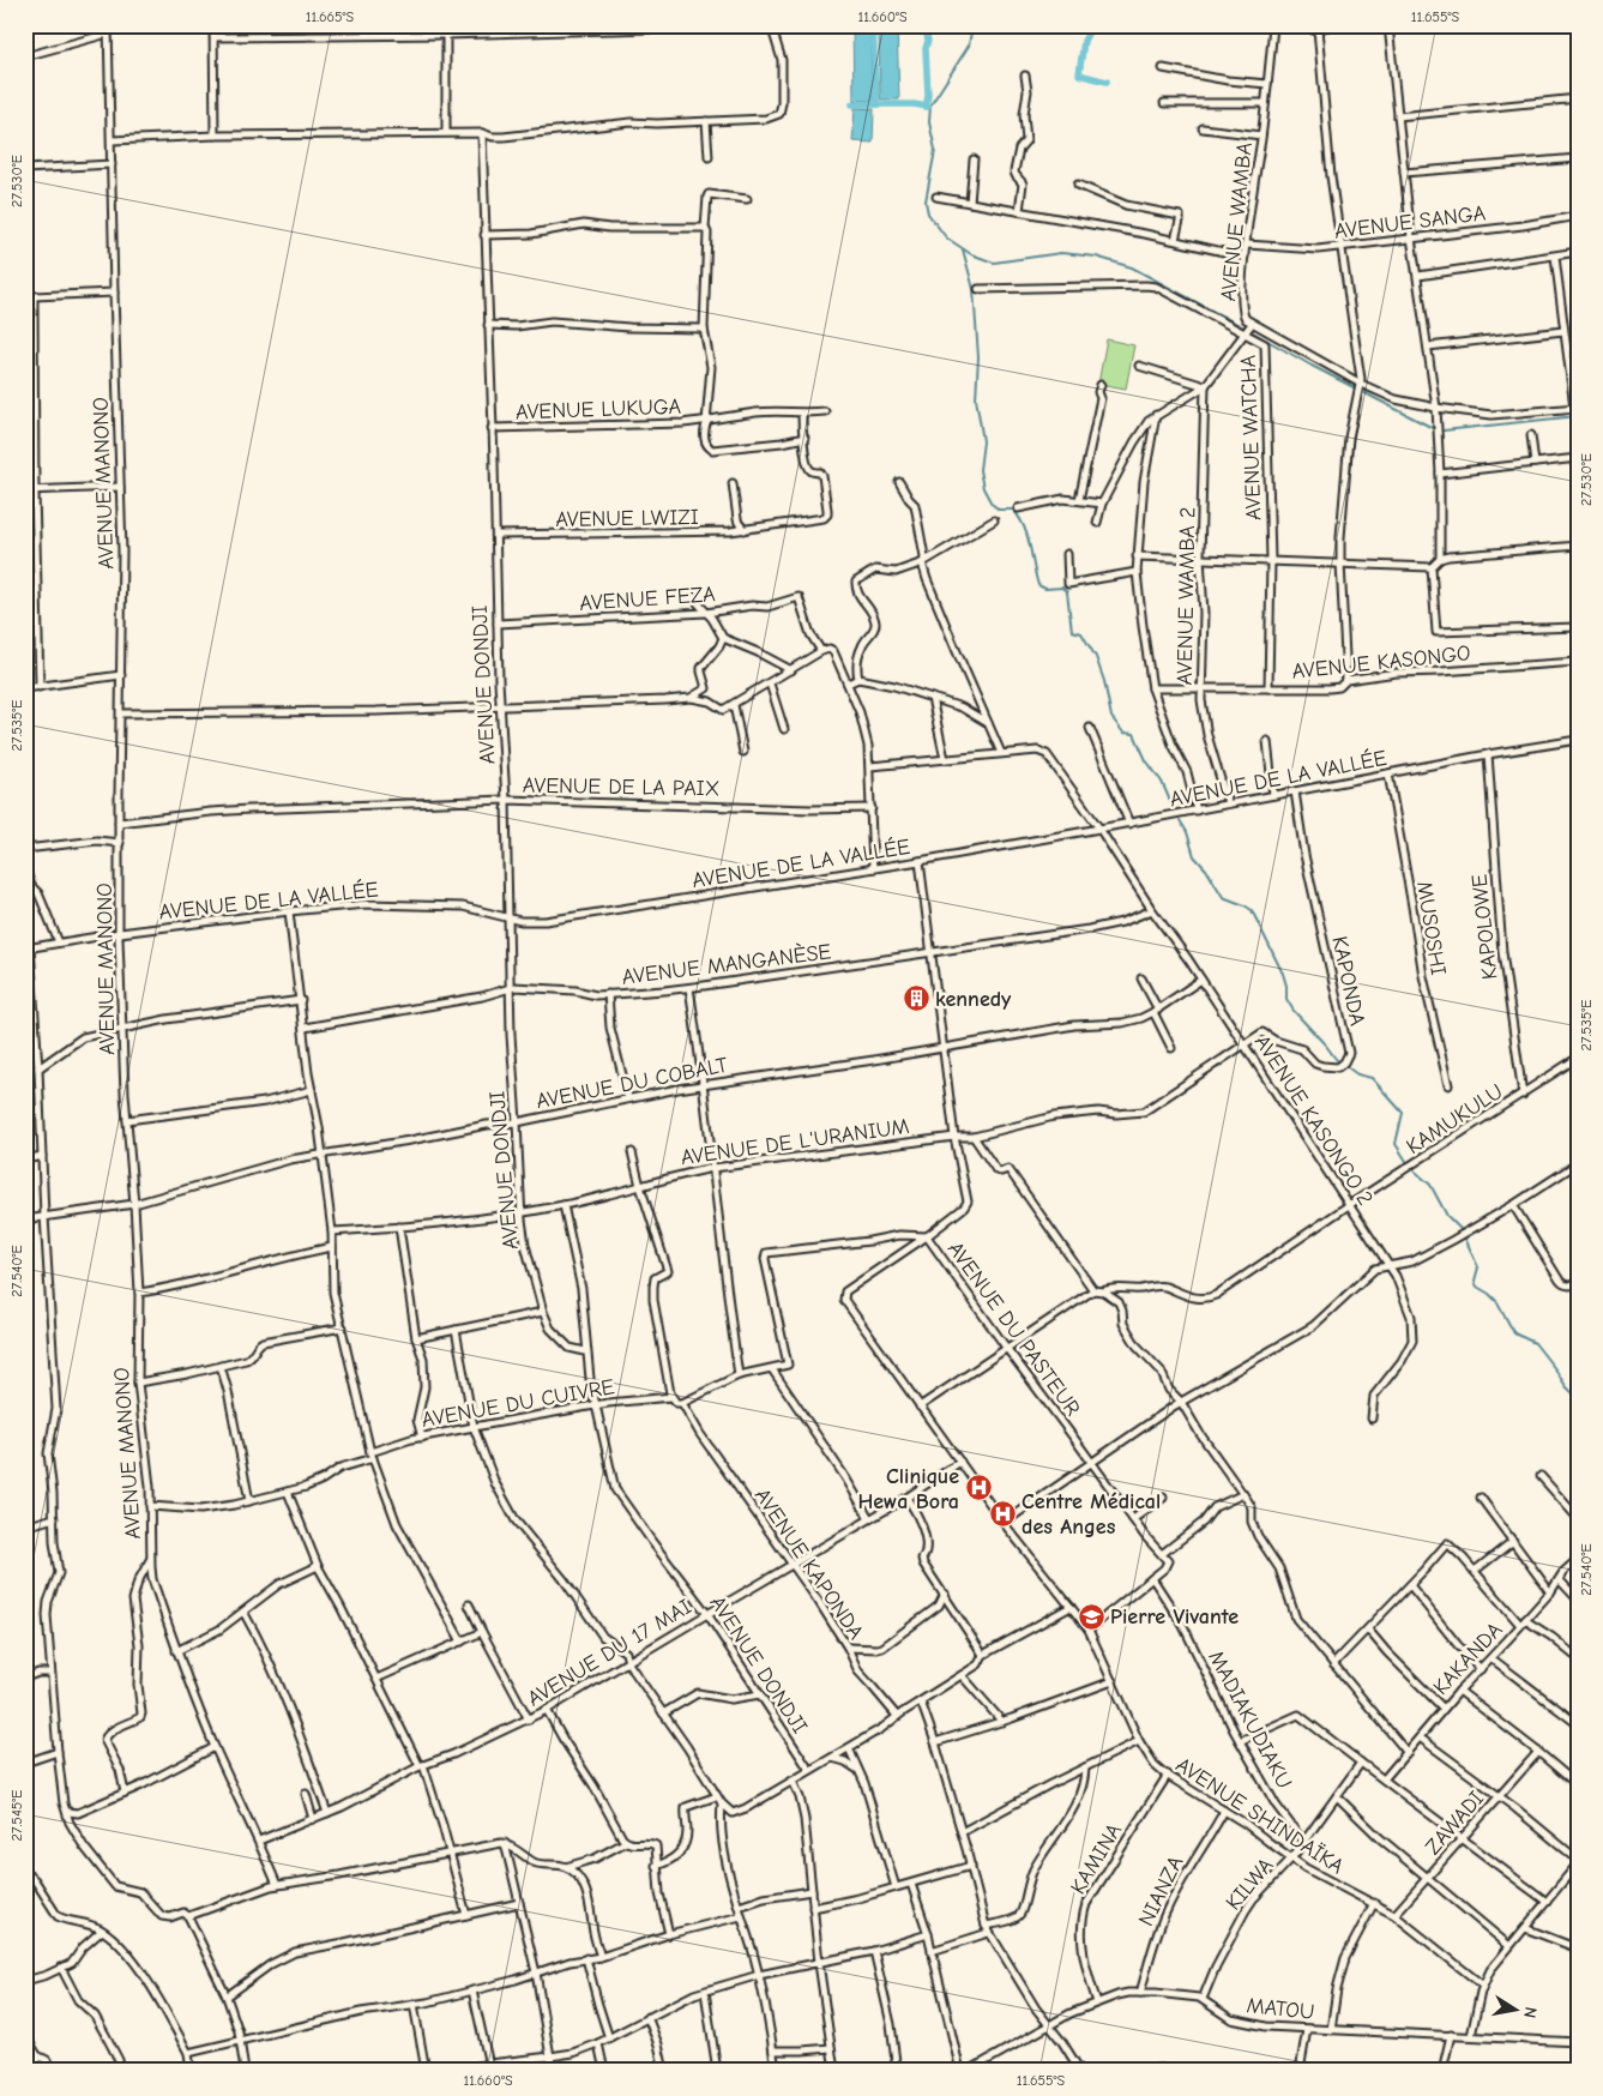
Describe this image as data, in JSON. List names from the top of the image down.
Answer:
{
  "streets": {
    "street": [
      "AVENUE WAMBA",
      "AVENUE SANGA",
      "AVENUE LUKUGA",
      "AVENUE WATCHA",
      "AVENUE MANONO",
      "AVENUE LWIZI",
      "AVENUE WAMBA 2",
      "AVENUE FEZA",
      "AVENUE KASONGO",
      "AVENUE DONDJI",
      "AVENUE DE LA VALLÉE",
      "AVENUE DE LA PAIX",
      "KAPOLOWE",
      "MUSOSHI",
      "AVENUE MANGANÈSE",
      "KAPONDA",
      "AVENUE DU COBALT",
      "KAMUKULU",
      "AVENUE KASONGO 2",
      "AVENUE DE L'URANIUM",
      "AVENUE DU PASTEUR",
      "AVENUE DU CUIVRE",
      "AVENUE KAPONDA",
      "AVENUE DU 17 MAI",
      "KAKANDA",
      "MADIAKUDIAKU",
      "AVENUE SHINDAÏKA",
      "ZAWADI",
      "KAMINA",
      "KILWA",
      "NIANZA",
      "MATOU"
    ]
  },
  "crossings": [
    ["AVENUE WAMBA", "AVENUE SANGA"],
    ["AVENUE LUKUGA", "AVENUE DONDJI"],
    ["AVENUE WATCHA", "AVENUE KASONGO"],
    ["AVENUE MANONO", "AVENUE DE LA VALLÉE"],
    ["AVENUE MANONO", "AVENUE DE LA PAIX"],
    ["AVENUE MANONO", "AVENUE DU COBALT"],
    ["AVENUE MANONO", "AVENUE DU CUIVRE"],
    ["AVENUE MANONO", "AVENUE DU 17 MAI"],
    ["AVENUE LWIZI", "AVENUE DONDJI"],
    ["AVENUE WAMBA 2", "AVENUE KASONGO"],
    ["AVENUE WAMBA 2", "AVENUE DE LA VALLÉE"],
    ["AVENUE FEZA", "AVENUE DONDJI"],
    ["AVENUE DONDJI", "AVENUE DE LA VALLÉE"],
    ["AVENUE DONDJI", "AVENUE DE LA PAIX"],
    ["AVENUE DONDJI", "AVENUE MANGANÈSE"],
    ["AVENUE DONDJI", "AVENUE DU COBALT"],
    ["AVENUE DONDJI", "AVENUE DE L'URANIUM"],
    ["AVENUE DONDJI", "AVENUE DU CUIVRE"],
    ["AVENUE DONDJI", "AVENUE DU 17 MAI"],
    ["AVENUE DE LA VALLÉE", "KAPOLOWE"],
    ["AVENUE DE LA VALLÉE", "MUSOSHI"],
    ["AVENUE DE LA VALLÉE", "KAPONDA"],
    ["AVENUE DE LA VALLÉE", "AVENUE KASONGO 2"],
    ["KAPOLOWE", "KAMUKULU"],
    ["AVENUE MANGANÈSE", "AVENUE KASONGO 2"],
    ["KAPONDA", "AVENUE KASONGO 2"],
    ["KAPONDA", "AVENUE DE L'URANIUM"],
    ["AVENUE DU COBALT", "AVENUE KASONGO 2"],
    ["KAMUKULU", "AVENUE KASONGO 2"],
    ["AVENUE KASONGO 2", "AVENUE DE L'URANIUM"],
    ["AVENUE DU PASTEUR", "AVENUE SHINDAÏKA"],
    ["AVENUE KAPONDA", "AVENUE DU 17 MAI"],
    ["AVENUE DU 17 MAI", "AVENUE SHINDAÏKA"],
    ["MADIAKUDIAKU", "KILWA"],
    ["AVENUE SHINDAÏKA", "ZAWADI"],
    ["AVENUE SHINDAÏKA", "KAMINA"],
    ["AVENUE SHINDAÏKA", "KILWA"],
    ["AVENUE SHINDAÏKA", "NIANZA"],
    ["KILWA", "MATOU"]
  ],
  "places": {
    "building": ["kennedy"],
    "hospital": ["Clinique Hewa Bora", "Centre Médical des Anges"],
    "school or university": ["Pierre Vivante"]
  },
  "north": "right",
  "coordinates": [
    "11.665°S",
    "11.660°S",
    "11.655°S",
    "27.530°E",
    "27.535°E",
    "27.540°E",
    "27.545°E"
  ]
}
